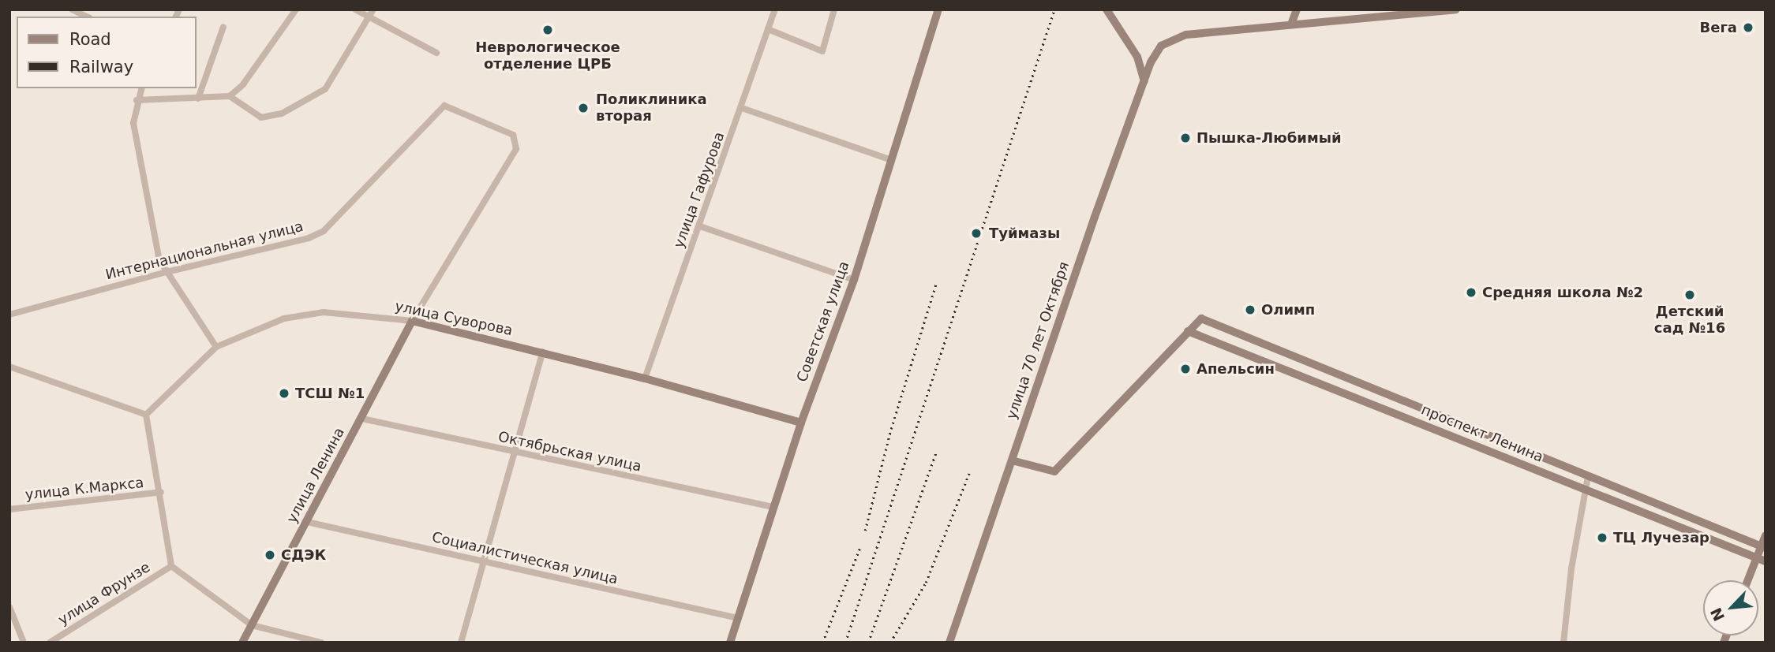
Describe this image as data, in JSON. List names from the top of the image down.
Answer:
{
  "streets": {
    "street": [
      "улица Гафурова",
      "Интернациональная улица",
      "улица Суворова",
      "Советская улица",
      "улица 70 лет Октября",
      "проспект Ленина",
      "Октябрьская улица",
      "улица Ленина",
      "улица К.Маркса",
      "Социалистическая улица",
      "улица Фрунзе"
    ]
  },
  "crossings": [
    ["улица Гафурова", "улица Суворова"],
    ["Интернациональная улица", "улица Суворова"],
    ["Интернациональная улица", "улица Ленина"],
    ["улица Суворова", "Советская улица"],
    ["улица Суворова", "улица Ленина"],
    ["Советская улица", "Октябрьская улица"],
    ["Советская улица", "Социалистическая улица"],
    ["Октябрьская улица", "улица Ленина"],
    ["улица Ленина", "Социалистическая улица"]
  ],
  "places": [
    "Вега",
    "Неврологическое отделение ЦРБ",
    "Поликлиника вторая",
    "Пышка-Любимый",
    "Туймазы",
    "Средняя школа №2",
    "Детский сад №16",
    "Олимп",
    "Апельсин",
    "ТСШ №1",
    "ТЦ Лучезар",
    "СДЭК"
  ],
  "legend": ["Road", "Railway"],
  "north": "bottom left"
}
